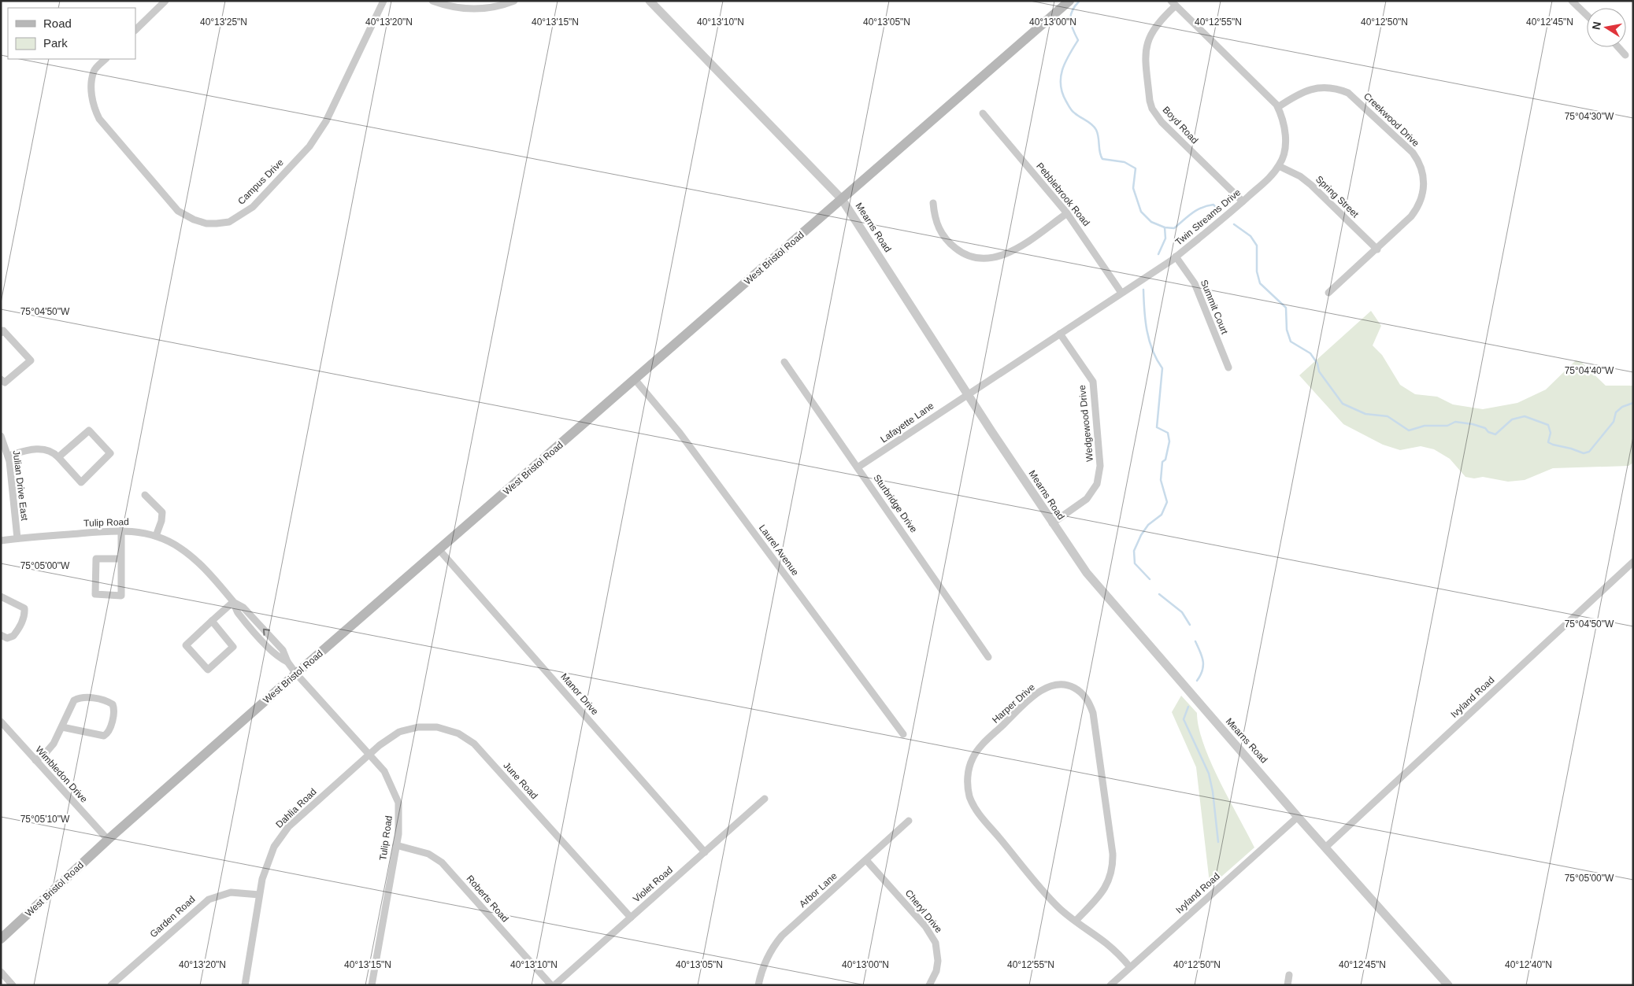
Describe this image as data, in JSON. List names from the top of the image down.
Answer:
{
  "streets": {
    "main road": ["West Bristol Road"],
    "street": [
      "Creekwood Drive",
      "Boyd Road",
      "Campus Drive",
      "Pebblebrook Road",
      "Spring Street",
      "Twin Streams Drive",
      "Mearns Road",
      "Summit Court",
      "Lafayette Lane",
      "Wedgewood Drive",
      "Julian Drive East",
      "Sturbridge Drive",
      "Tulip Road",
      "Laurel Avenue",
      "Manor Drive",
      "Ivyland Road",
      "Harper Drive",
      "Wimbledon Drive",
      "June Road",
      "Dahlia Road",
      "Violet Road",
      "Arbor Lane",
      "Roberts Road",
      "Cheryl Drive",
      "Garden Road"
    ]
  },
  "crossings": [
    ["Creekwood Drive", "Spring Street"],
    ["Creekwood Drive", "Twin Streams Drive"],
    ["Boyd Road", "Twin Streams Drive"],
    ["Pebblebrook Road", "Twin Streams Drive"],
    ["Spring Street", "Twin Streams Drive"],
    ["Twin Streams Drive", "Mearns Road"],
    ["Twin Streams Drive", "Summit Court"],
    ["Twin Streams Drive", "Lafayette Lane"],
    ["Twin Streams Drive", "Wedgewood Drive"],
    ["Mearns Road", "West Bristol Road"],
    ["Mearns Road", "Lafayette Lane"],
    ["Mearns Road", "Wedgewood Drive"],
    ["Mearns Road", "Ivyland Road"],
    ["West Bristol Road", "Tulip Road"],
    ["West Bristol Road", "Laurel Avenue"],
    ["West Bristol Road", "Manor Drive"],
    ["West Bristol Road", "Wimbledon Drive"],
    ["Lafayette Lane", "Sturbridge Drive"],
    ["Julian Drive East", "Tulip Road"],
    ["Tulip Road", "June Road"],
    ["Tulip Road", "Dahlia Road"],
    ["Tulip Road", "Roberts Road"],
    ["Manor Drive", "Violet Road"],
    ["Ivyland Road", "Harper Drive"],
    ["June Road", "Dahlia Road"],
    ["June Road", "Violet Road"],
    ["Dahlia Road", "Garden Road"],
    ["Arbor Lane", "Cheryl Drive"]
  ],
  "legend": ["Road", "Park"],
  "north": "left",
  "coordinates": [
    "40°13'25\"N",
    "40°13'20\"N",
    "40°13'15\"N",
    "40°13'10\"N",
    "40°13'05\"N",
    "40°13'00\"N",
    "40°12'55\"N",
    "40°12'50\"N",
    "40°12'45\"N",
    "75°04'30\"W",
    "75°04'50\"W",
    "75°04'40\"W",
    "75°05'00\"W",
    "75°05'10\"W",
    "40°12'40\"N"
  ]
}
